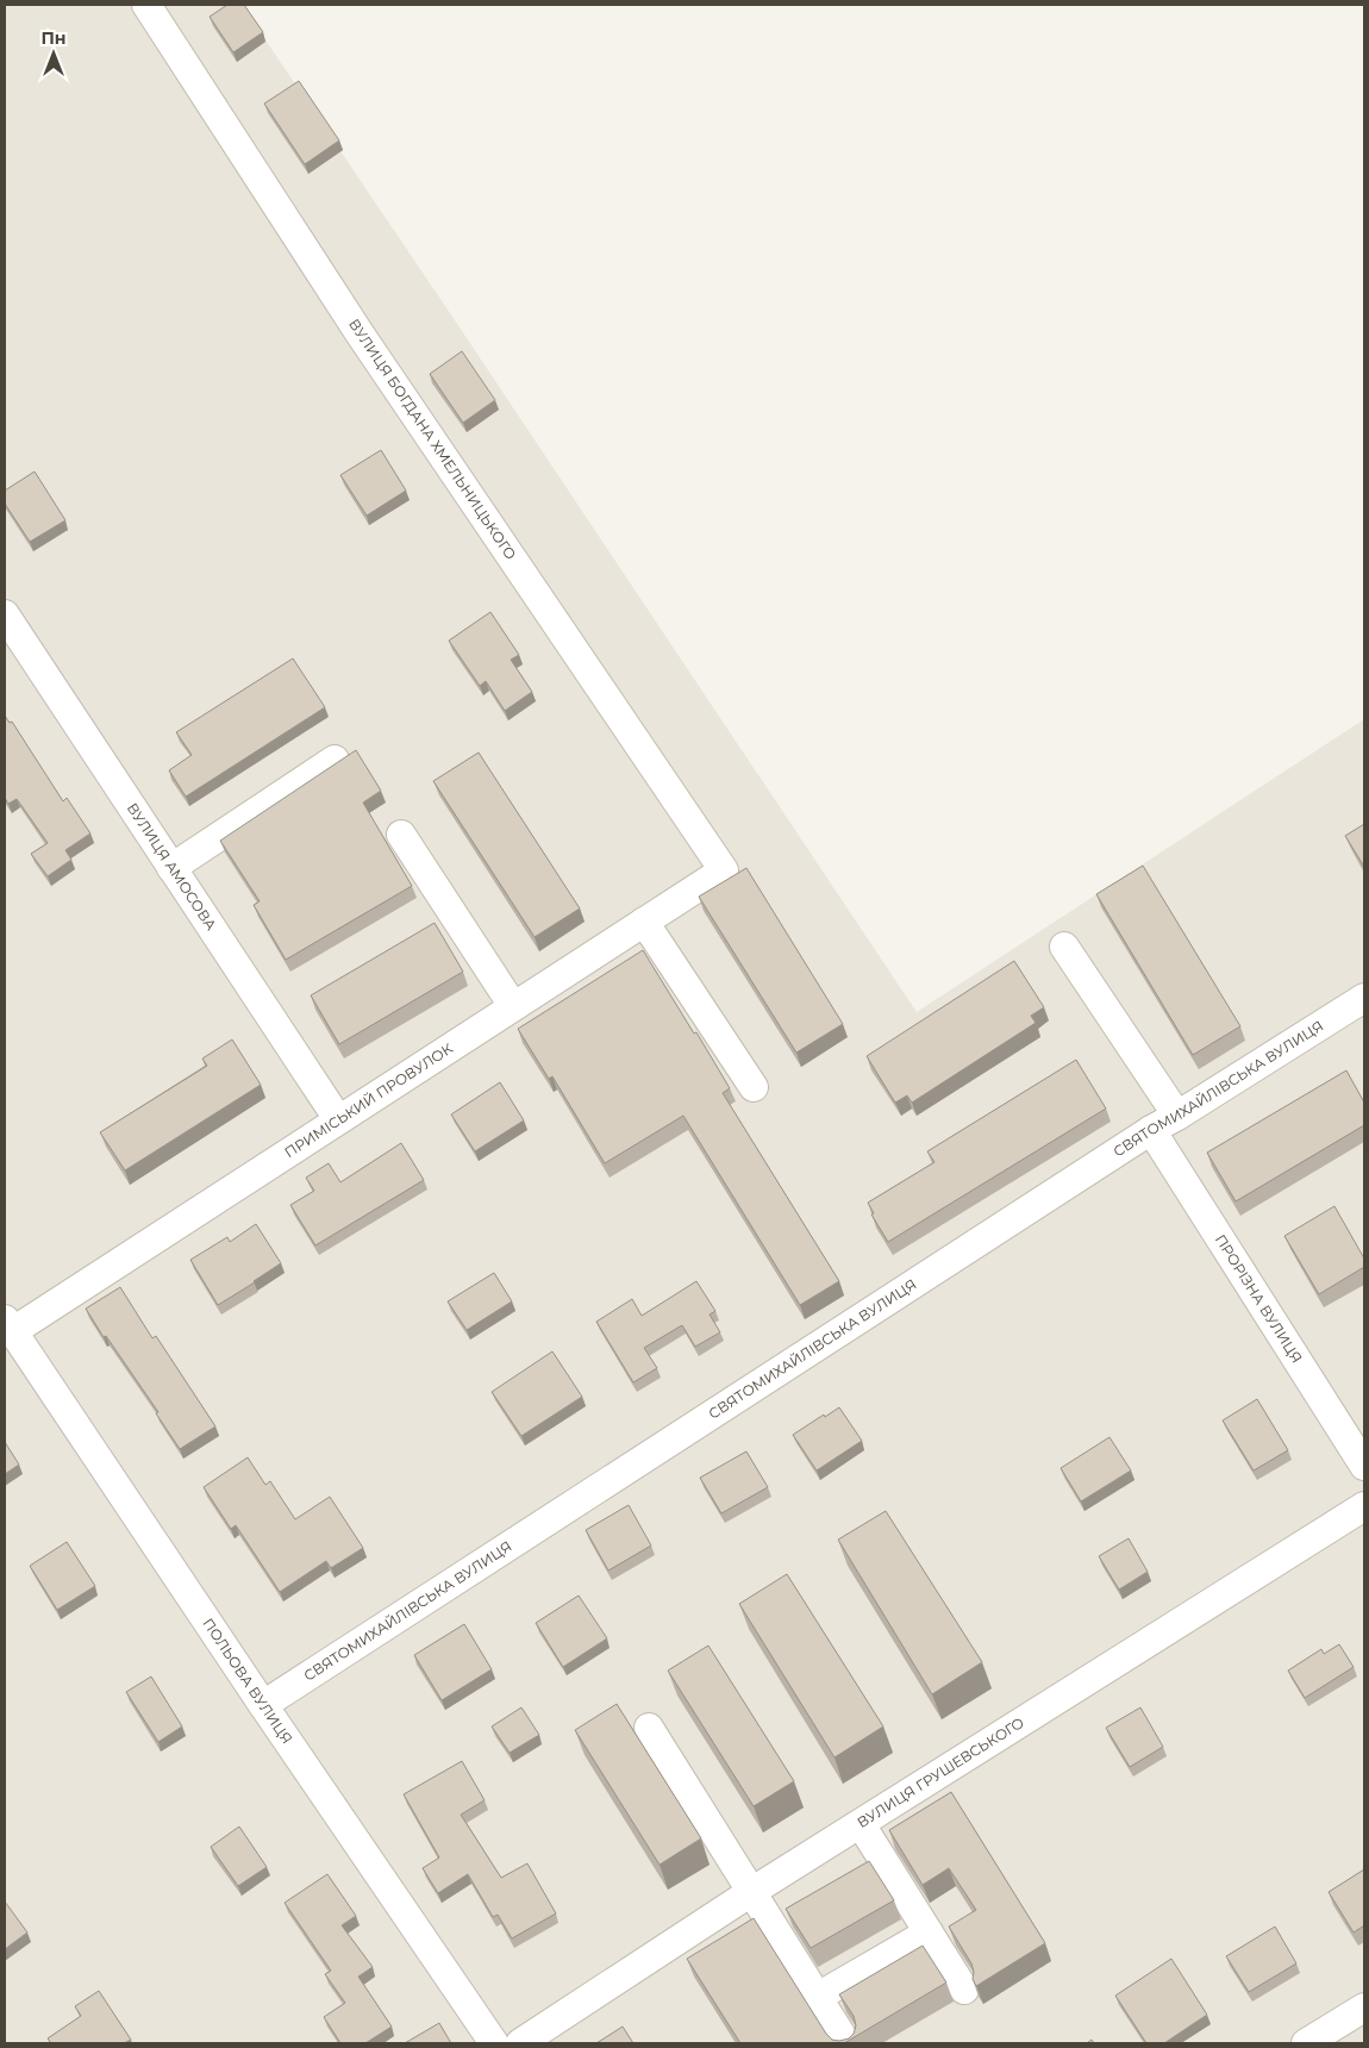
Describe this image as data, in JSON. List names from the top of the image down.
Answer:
{
  "streets": {
    "street": [
      "ВУЛИЦЯ БОГДАНА ХМЕЛЬНИЦЬКОГО",
      "ВУЛИЦЯ АМОСОВА",
      "СВЯТОМИХАЙЛІВСЬКА ВУЛИЦЯ",
      "ПРИМІСЬКИЙ ПРОВУЛОК",
      "ПРОРІЗНА ВУЛИЦЯ",
      "ПОЛЬОВА ВУЛИЦЯ",
      "ВУЛИЦЯ ГРУШЕВСЬКОГО"
    ]
  },
  "crossings": [
    ["ВУЛИЦЯ БОГДАНА ХМЕЛЬНИЦЬКОГО", "ПРИМІСЬКИЙ ПРОВУЛОК"],
    ["ВУЛИЦЯ АМОСОВА", "ПРИМІСЬКИЙ ПРОВУЛОК"],
    ["СВЯТОМИХАЙЛІВСЬКА ВУЛИЦЯ", "ПРОРІЗНА ВУЛИЦЯ"],
    ["СВЯТОМИХАЙЛІВСЬКА ВУЛИЦЯ", "ПОЛЬОВА ВУЛИЦЯ"],
    ["ПРИМІСЬКИЙ ПРОВУЛОК", "ПОЛЬОВА ВУЛИЦЯ"]
  ],
  "north": "top"
}
